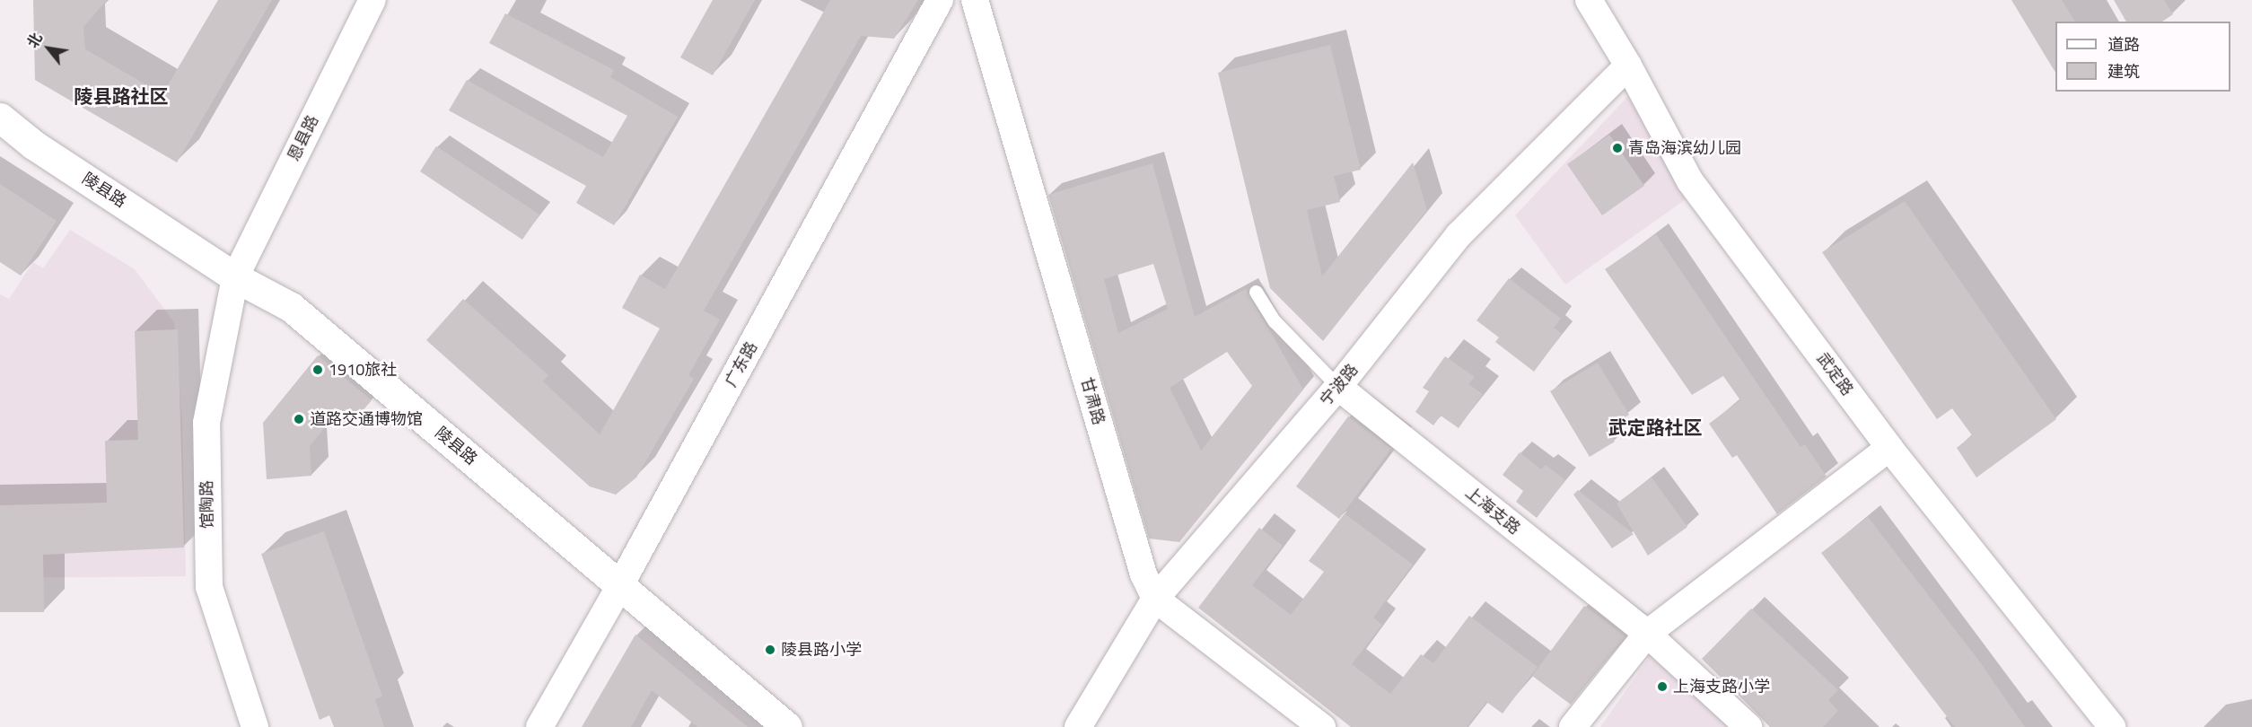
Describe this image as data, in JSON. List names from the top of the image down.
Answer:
{
  "streets": {
    "street": [
      "恩县路",
      "陵县路",
      "广东路",
      "武定路",
      "宁波路",
      "甘肃路",
      "馆陶路",
      "上海支路"
    ]
  },
  "crossings": [
    ["恩县路", "陵县路"],
    ["恩县路", "馆陶路"],
    ["陵县路", "广东路"],
    ["陵县路", "馆陶路"],
    ["武定路", "宁波路"],
    ["宁波路", "甘肃路"],
    ["宁波路", "上海支路"]
  ],
  "districts": ["陵县路社区", "武定路社区"],
  "places": [
    "青岛海滨幼儿园",
    "1910旅社",
    "道路交通博物馆",
    "陵县路小学",
    "上海支路小学"
  ],
  "legend": ["道路", "建筑"],
  "north": "top left"
}
